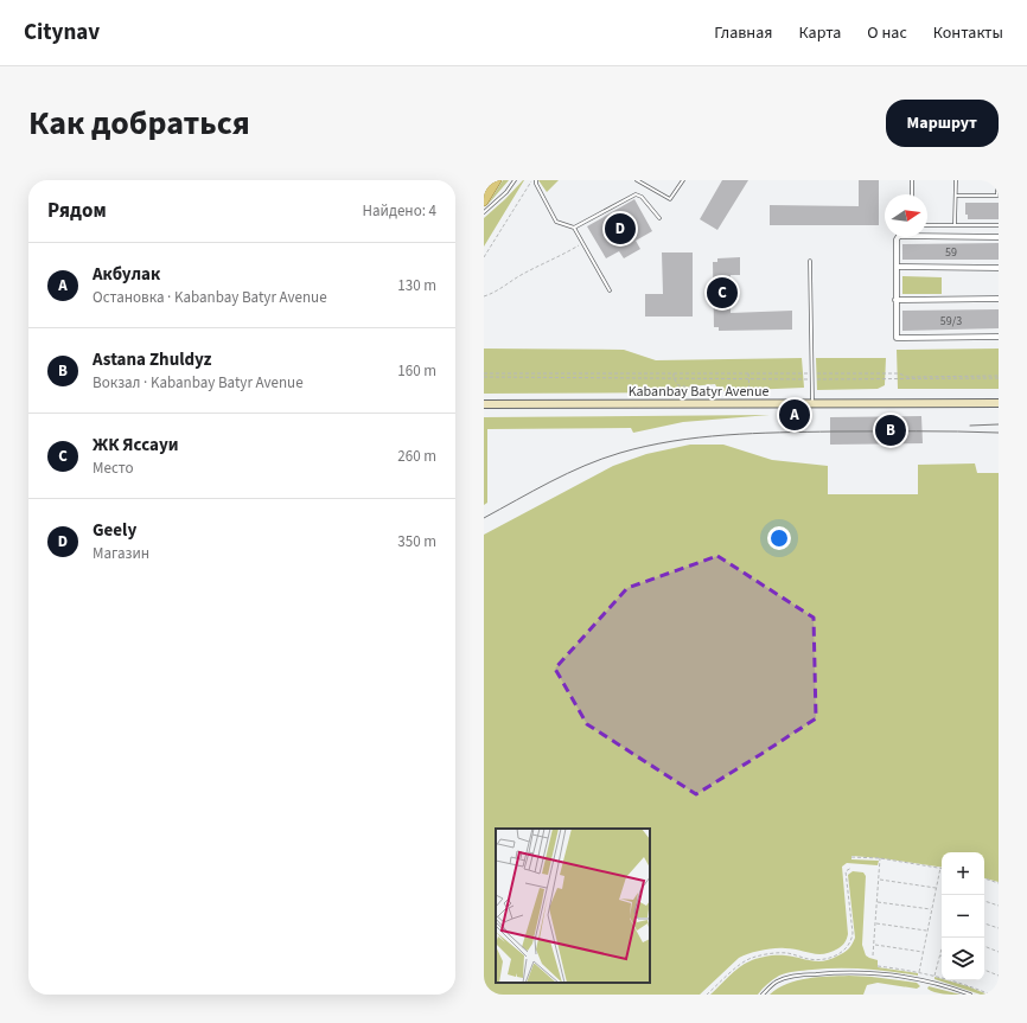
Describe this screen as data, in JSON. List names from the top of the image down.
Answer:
{
  "streets": {
    "main road": ["Kabanbay Batyr Avenue"]
  },
  "house_numbers": ["59", "59/3"],
  "north": "right",
  "page": {
    "header": "Citynav",
    "nav": [
      "Главная",
      "Карта",
      "О нас",
      "Контакты"
    ],
    "title": "Как добраться",
    "buttons": "Маршрут",
    "heading": ["Рядом", "Найдено: 4"],
    "pins": [
      "D",
      "C",
      "A",
      "B"
    ],
    "list": [
      {
        "mark": "A",
        "name": "Акбулак",
        "note": "Остановка · Kabanbay Batyr Avenue",
        "value": "130 m"
      },
      {
        "mark": "B",
        "name": "Astana Zhuldyz",
        "note": "Вокзал · Kabanbay Batyr Avenue",
        "value": "160 m"
      },
      {
        "mark": "C",
        "name": "ЖК Яссауи",
        "note": "Место",
        "value": "260 m"
      },
      {
        "mark": "D",
        "name": "Geely",
        "note": "Магазин",
        "value": "350 m"
      }
    ],
    "map_buttons": ["+", "−"]
  }
}
